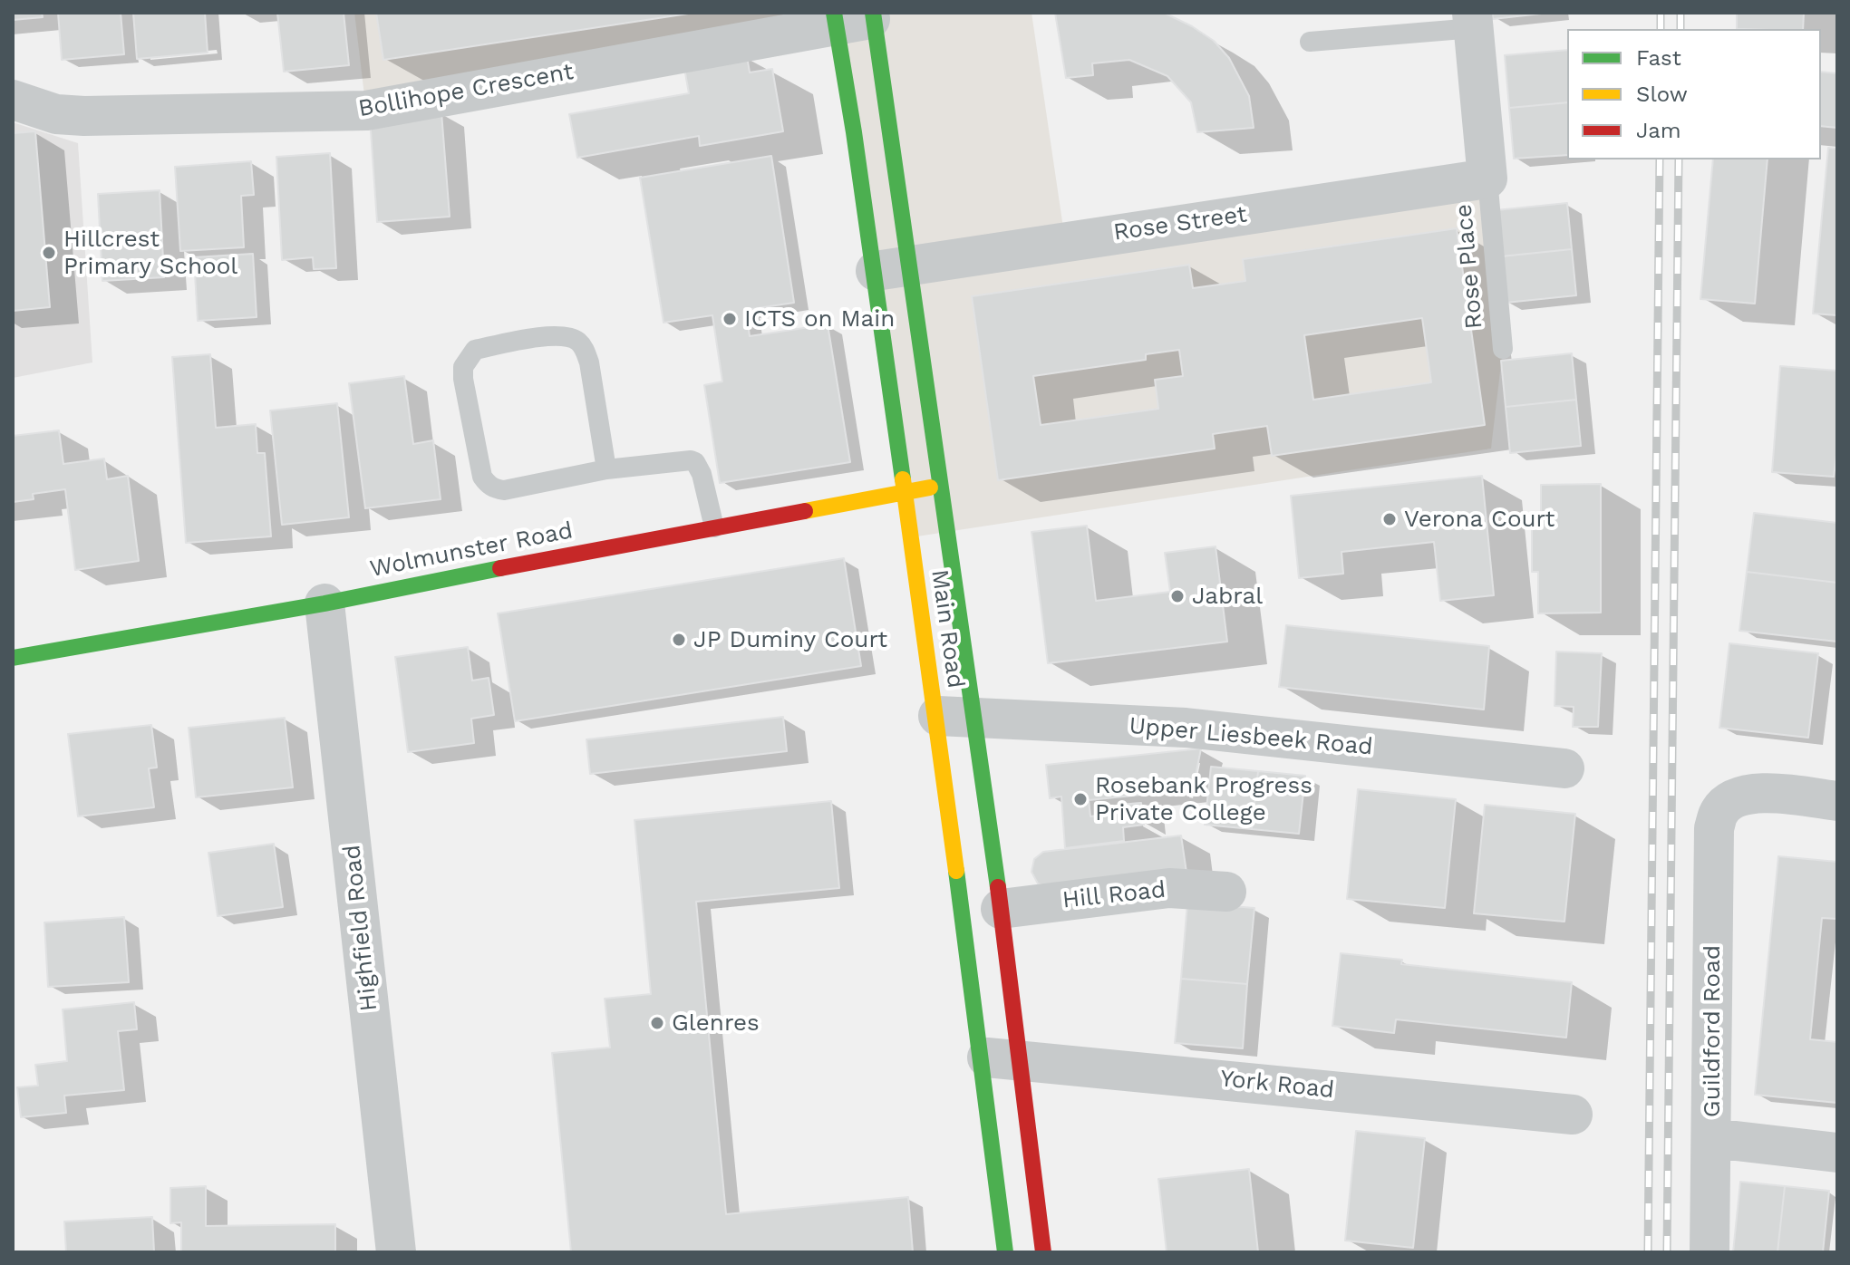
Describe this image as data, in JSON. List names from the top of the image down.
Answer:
{
  "streets": {
    "main road": ["Wolmunster Road", "Main Road"],
    "street": [
      "Bollihope Crescent",
      "Rose Street",
      "Upper Liesbeek Road",
      "Hill Road",
      "Highfield Road",
      "Guildford Road",
      "York Road"
    ],
    "lane": ["Rose Place"]
  },
  "crossings": [
    ["Bollihope Crescent", "Main Road"],
    ["Rose Street", "Rose Place"],
    ["Rose Street", "Main Road"],
    ["Wolmunster Road", "Main Road"],
    ["Wolmunster Road", "Highfield Road"],
    ["Main Road", "Upper Liesbeek Road"],
    ["Main Road", "Hill Road"],
    ["Main Road", "York Road"]
  ],
  "places": [
    "Hillcrest Primary School",
    "ICTS on Main",
    "Verona Court",
    "Jabral",
    "JP Duminy Court",
    "Rosebank Progress Private College",
    "Glenres"
  ],
  "legend": ["Fast", "Slow", "Jam"]
}
